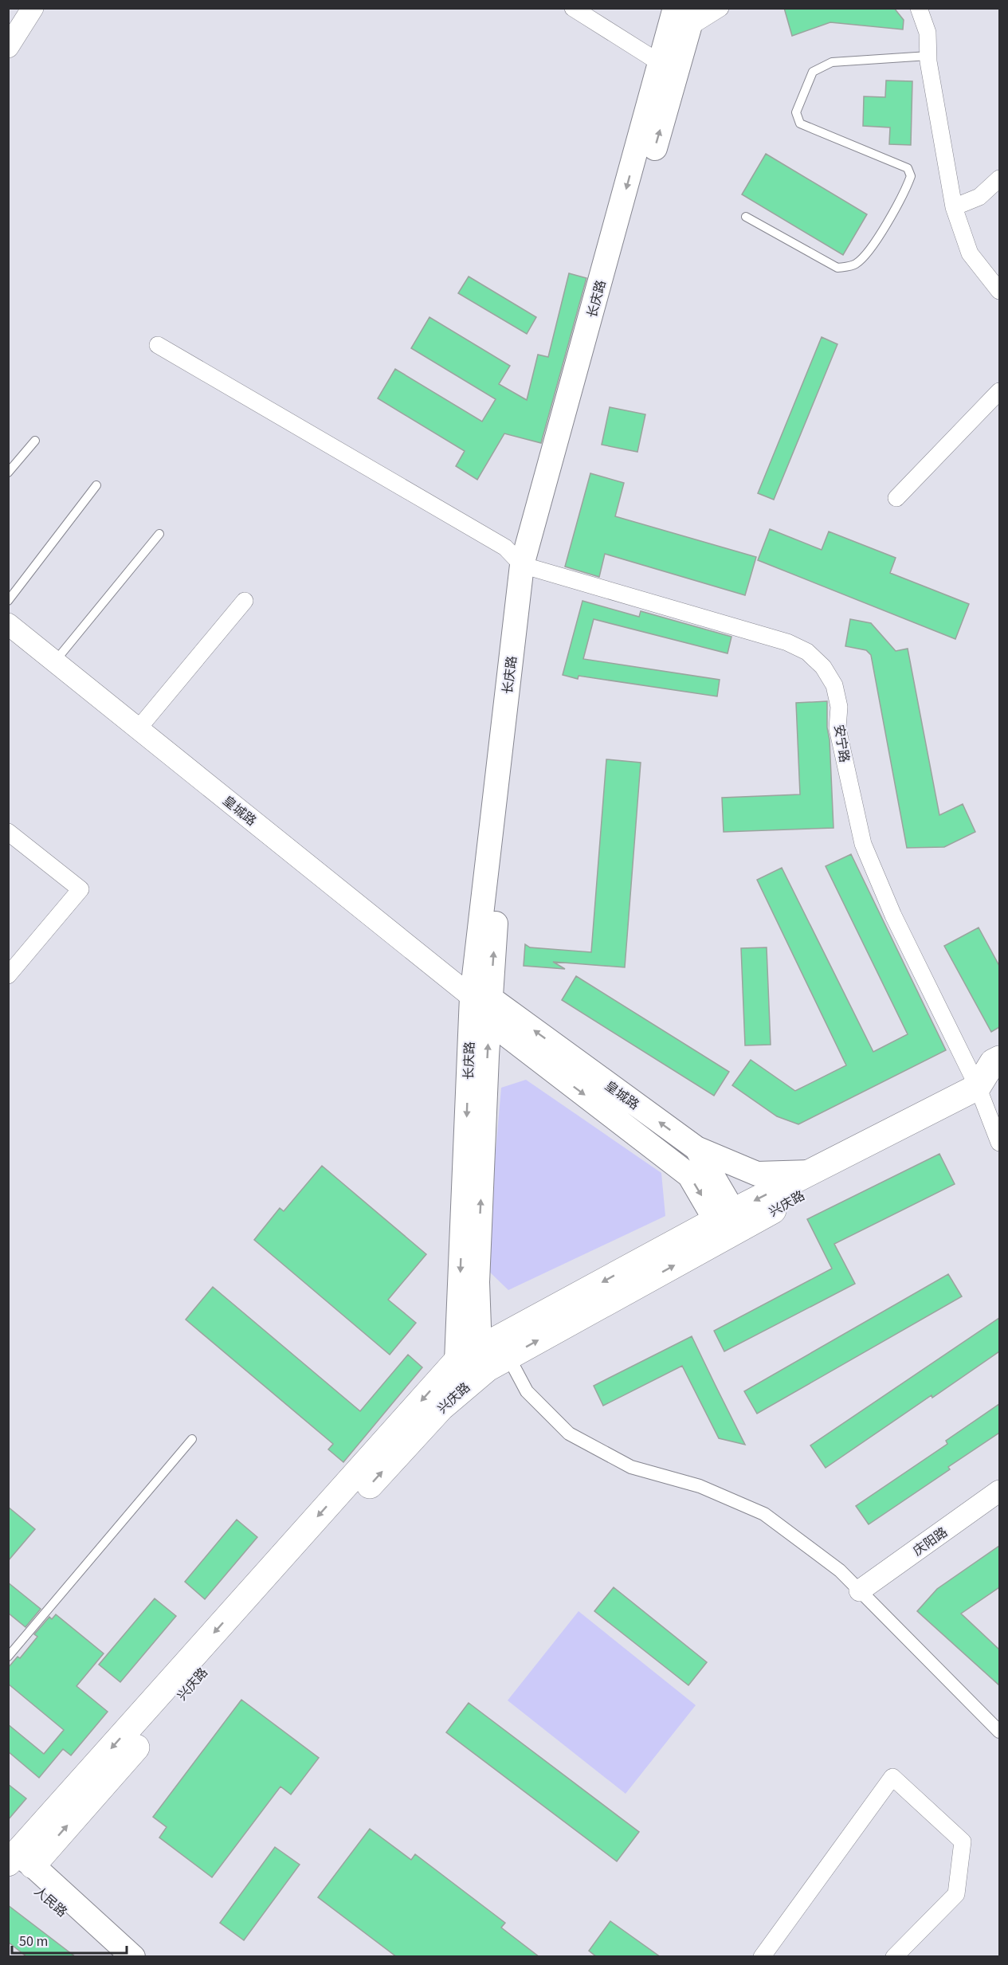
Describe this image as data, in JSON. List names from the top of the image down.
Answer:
{
  "streets": {
    "main road": [
      "长庆路",
      "皇城路",
      "兴庆路",
      "人民路"
    ],
    "street": ["安宁路", "庆阳路"]
  },
  "crossings": [
    ["长庆路", "安宁路"],
    ["长庆路", "皇城路"],
    ["长庆路", "兴庆路"],
    ["安宁路", "兴庆路"],
    ["皇城路", "兴庆路"],
    ["兴庆路", "人民路"]
  ],
  "scale_bar": "50 m"
}
